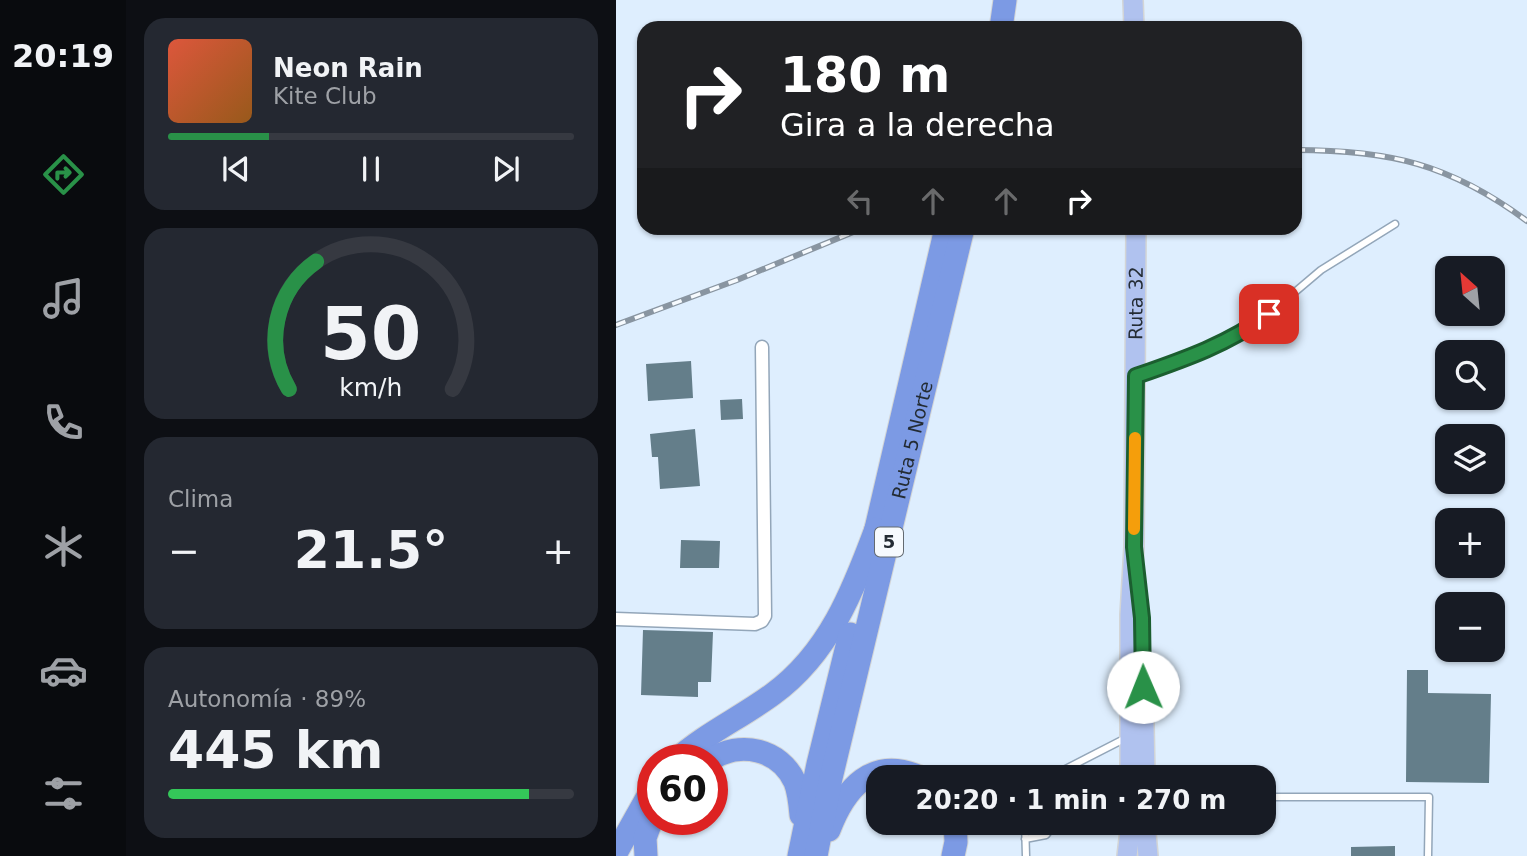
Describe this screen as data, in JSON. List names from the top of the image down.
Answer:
{
  "streets": {
    "highway": ["Ruta 5 Norte", "5"],
    "main road": ["Ruta 32"]
  },
  "north": "top left",
  "page": {
    "tabs": "20:19",
    "turn": ["180 m", "Gira a la derecha"],
    "song": ["Neon Rain", "Kite Club"],
    "map_buttons": ["+", "−"],
    "tile": [
      "Clima",
      ["Autonomía · 89%", "445 km"]
    ],
    "heat": ["−", "21.5°", "+"],
    "limit": "60",
    "trip": "20:20 · 1 min · 270 m",
    "gauge": ["50", "km/h"]
  }
}
